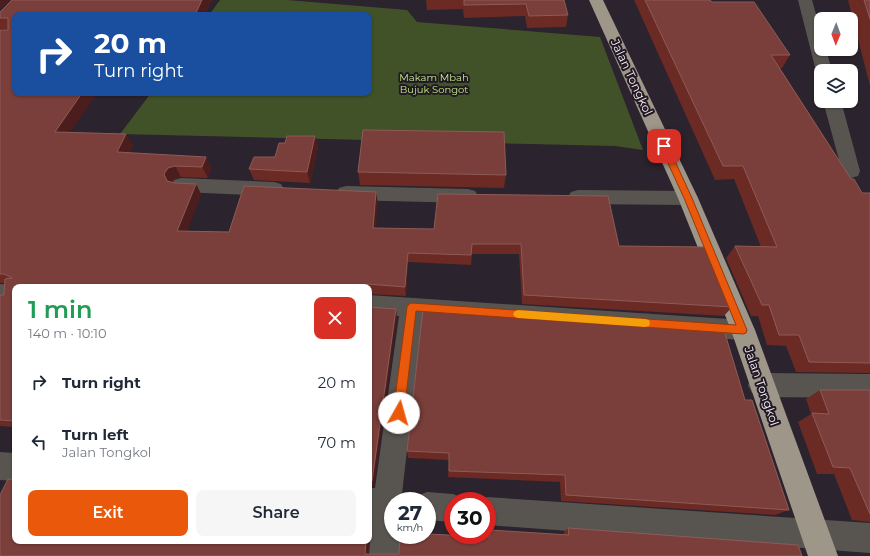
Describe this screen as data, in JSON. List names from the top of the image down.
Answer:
{
  "streets": {
    "highway": ["Jalan Tongkol"]
  },
  "parks": ["Makam Mbah Bujuk Songot"],
  "north": "bottom",
  "page": {
    "turn": ["20 m", "Turn right"],
    "heading": ["1 min", "140 m · 10:10"],
    "list": [
      {
        "name": "Turn right",
        "value": "20 m"
      },
      {
        "name": "Turn left",
        "note": "Jalan Tongkol",
        "value": "70 m"
      }
    ],
    "buttons": ["Exit", "Share"],
    "speed": "27 km/h",
    "limit": "30"
  }
}
